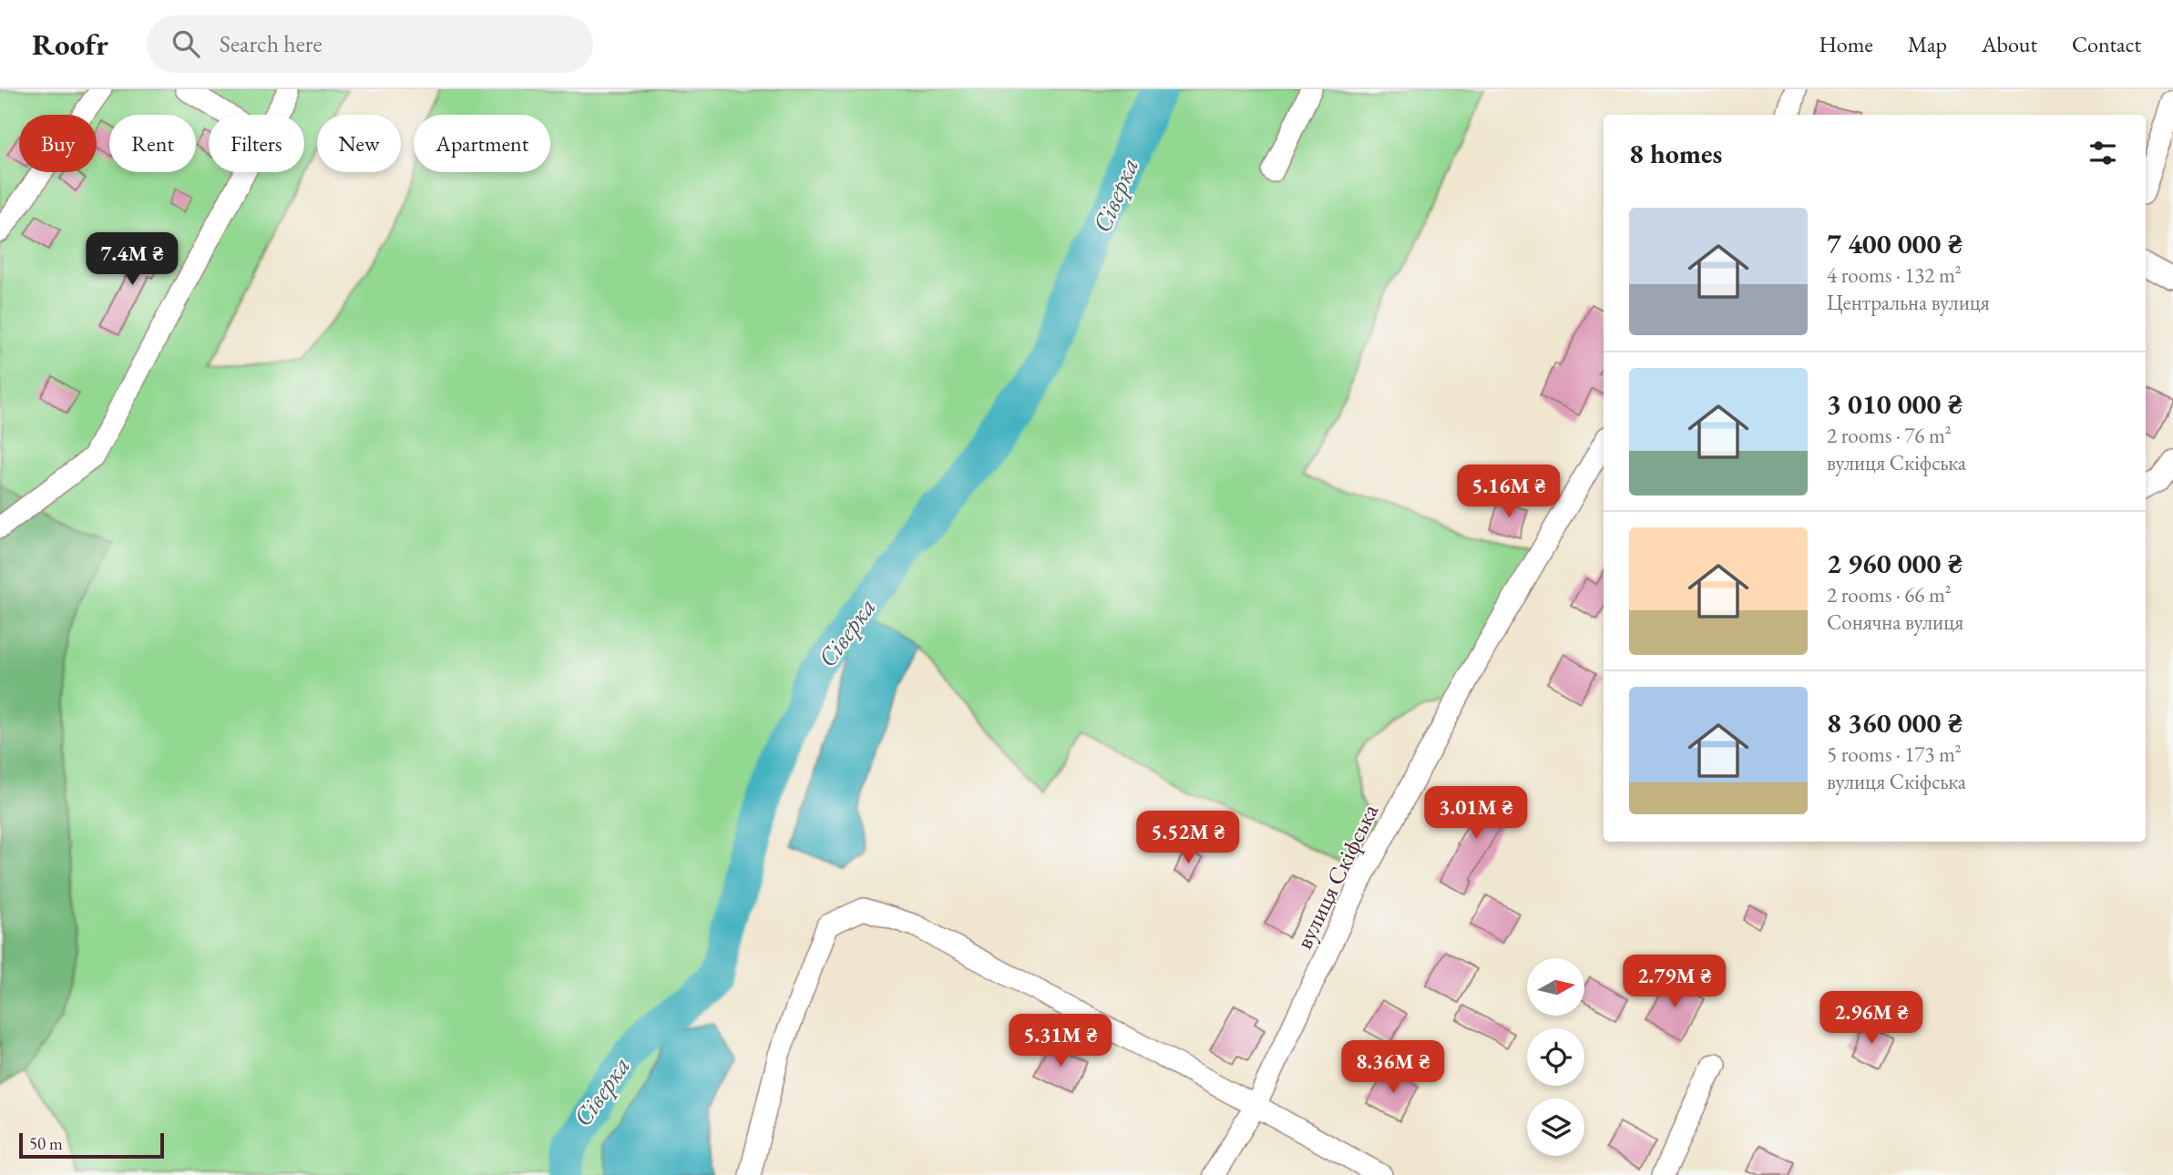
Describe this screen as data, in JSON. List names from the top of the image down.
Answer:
{
  "streets": {
    "street": ["вулиця Скіфська"]
  },
  "water": ["Сіверка"],
  "scale_bar": "50 m",
  "north": "right",
  "page": {
    "header": "Roofr",
    "search": "Search here",
    "nav": [
      "Home",
      "Map",
      "About",
      "Contact"
    ],
    "chip": [
      "Buy",
      "Rent",
      "Filters",
      "New",
      "Apartment"
    ],
    "heading": "8 homes",
    "list": [
      {
        "name": "7 400 000 ₴",
        "note": "4 rooms · 132 m² · Центральна вулиця"
      },
      {
        "name": "3 010 000 ₴",
        "note": "2 rooms · 76 m² · вулиця Скіфська"
      },
      {
        "name": "2 960 000 ₴",
        "note": "2 rooms · 66 m² · Сонячна вулиця"
      },
      {
        "name": "8 360 000 ₴",
        "note": "5 rooms · 173 m² · вулиця Скіфська"
      }
    ],
    "price": [
      "7.4M ₴",
      "5.16M ₴",
      "3.01M ₴",
      "5.52M ₴",
      "2.79M ₴",
      "2.96M ₴",
      "5.31M ₴",
      "8.36M ₴"
    ],
    "scale": "50 m"
  }
}
